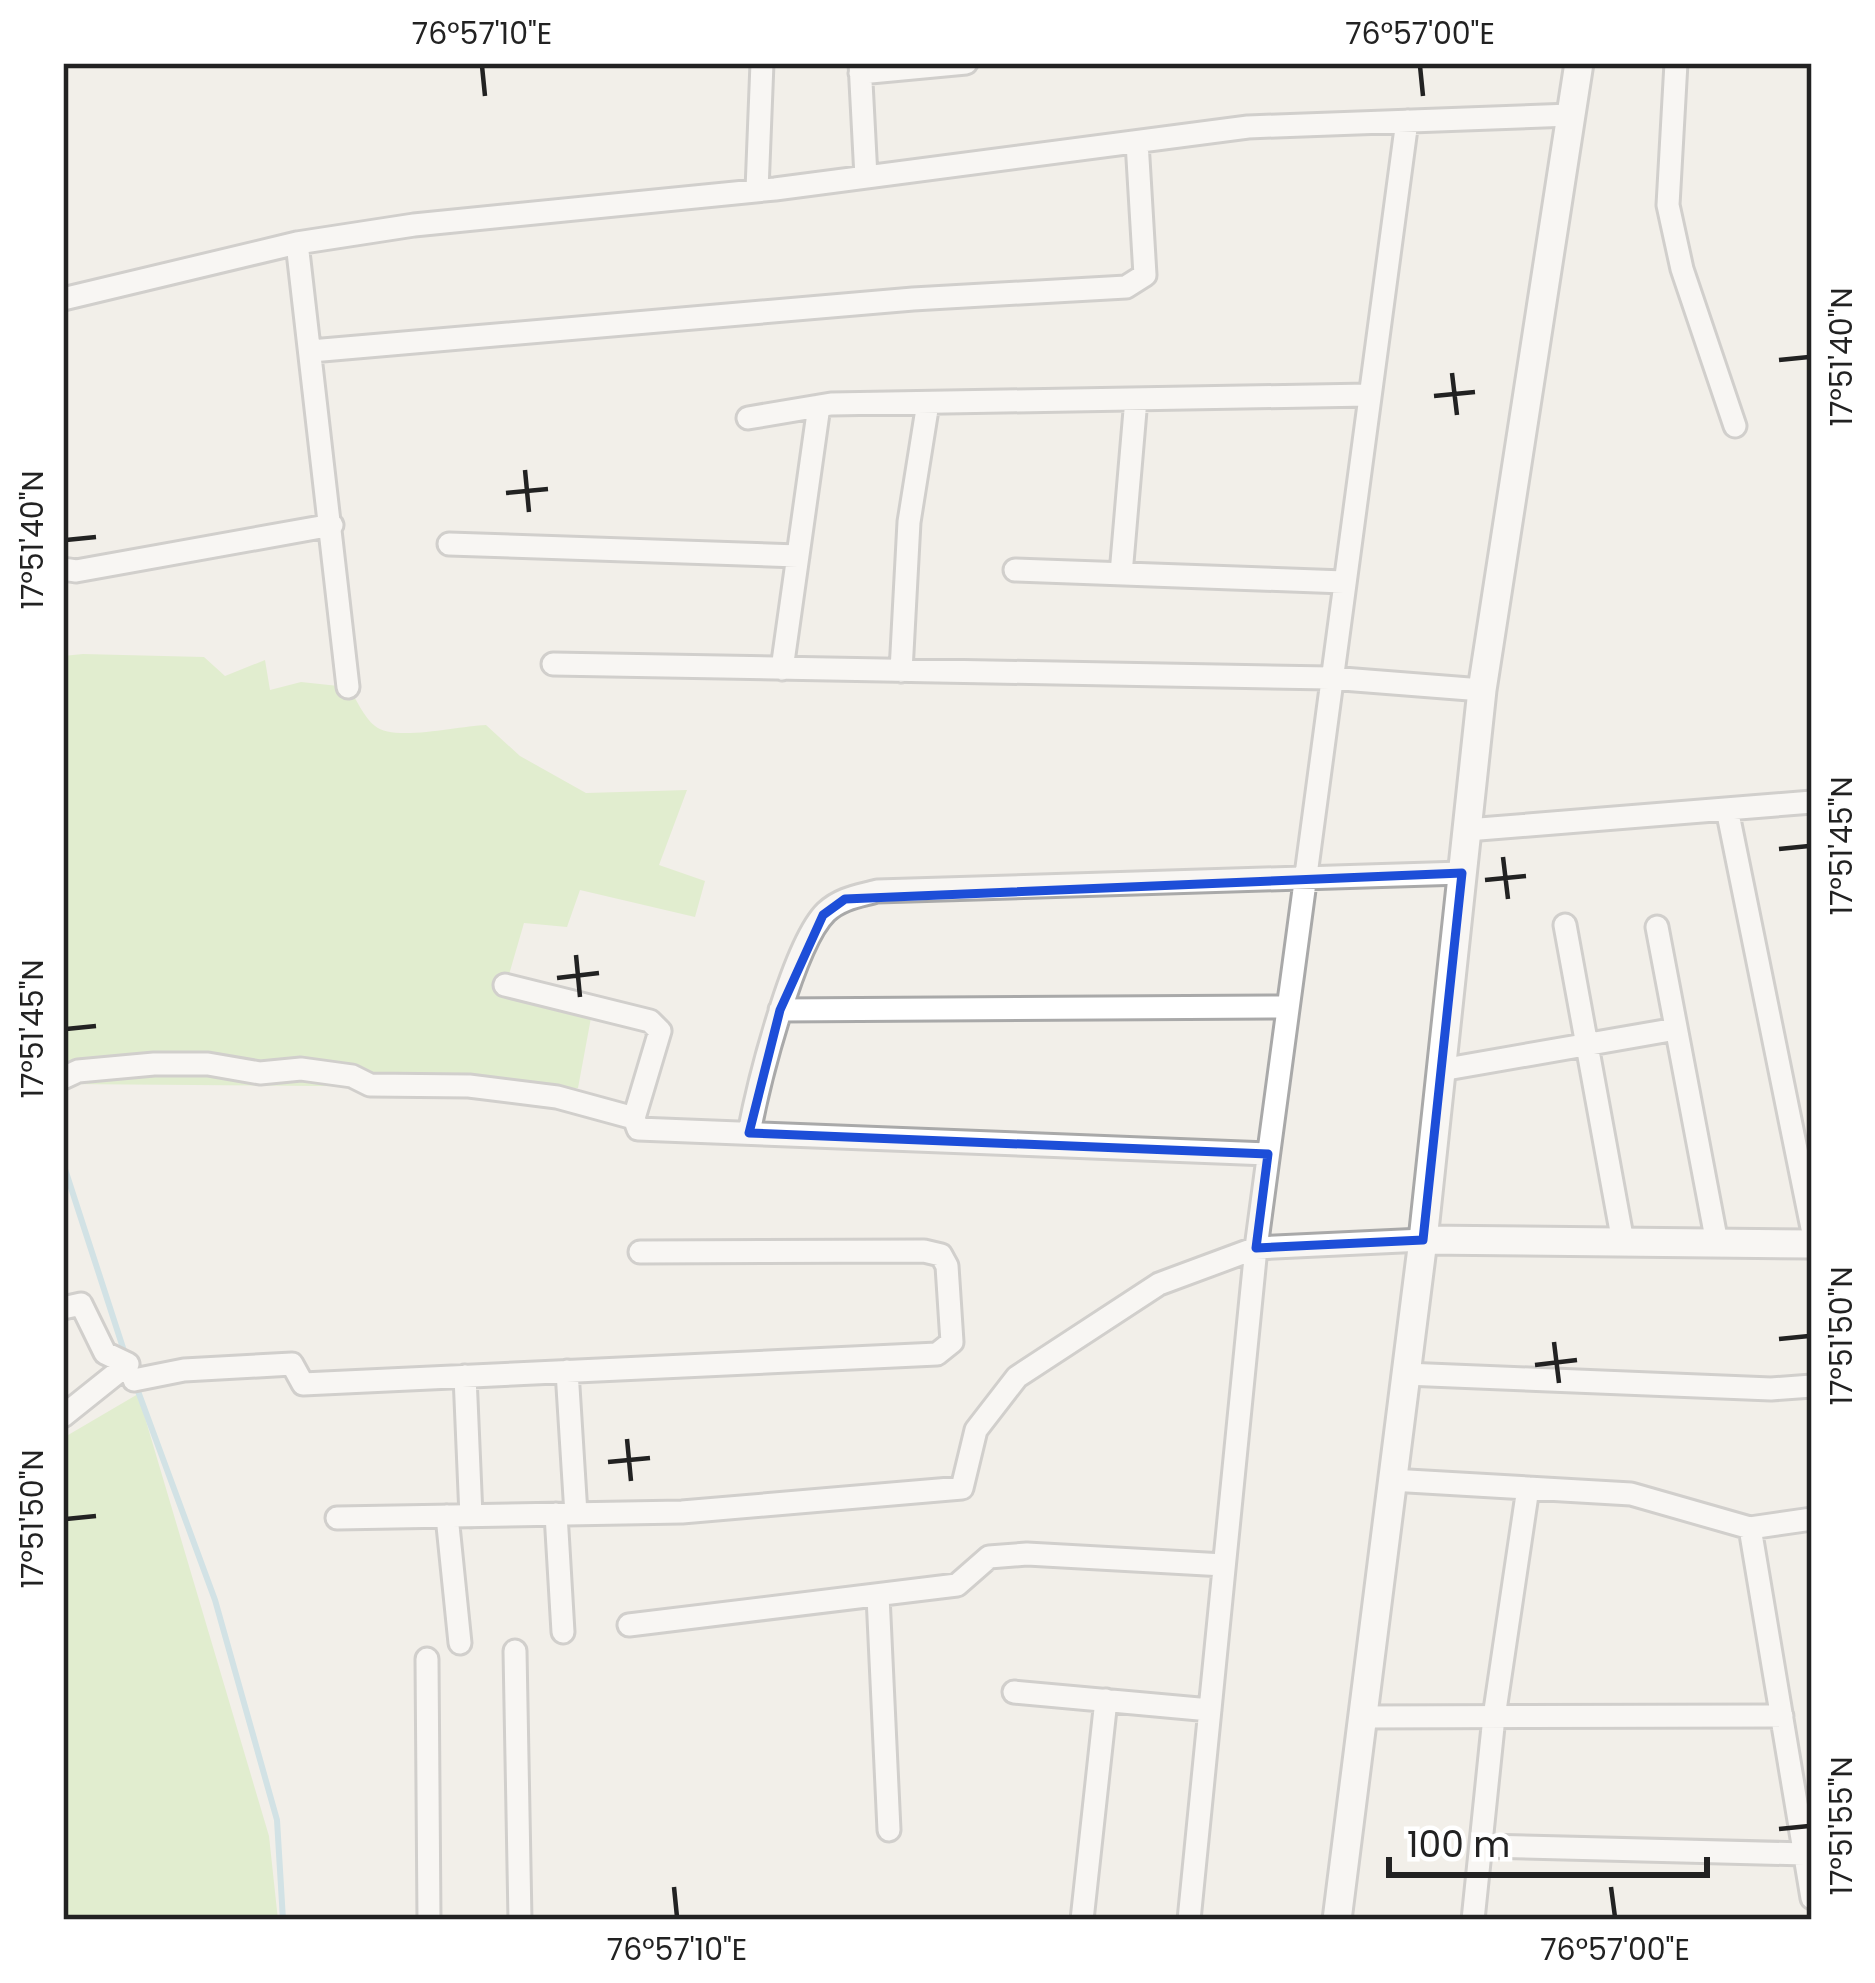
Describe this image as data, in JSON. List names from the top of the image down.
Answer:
{
  "scale_bar": "100 m",
  "coordinates": [
    "76°57'10\"E",
    "76°57'00\"E",
    "17°51'40\"N",
    "17°51'45\"N",
    "17°51'50\"N",
    "17°51'55\"N"
  ]
}
